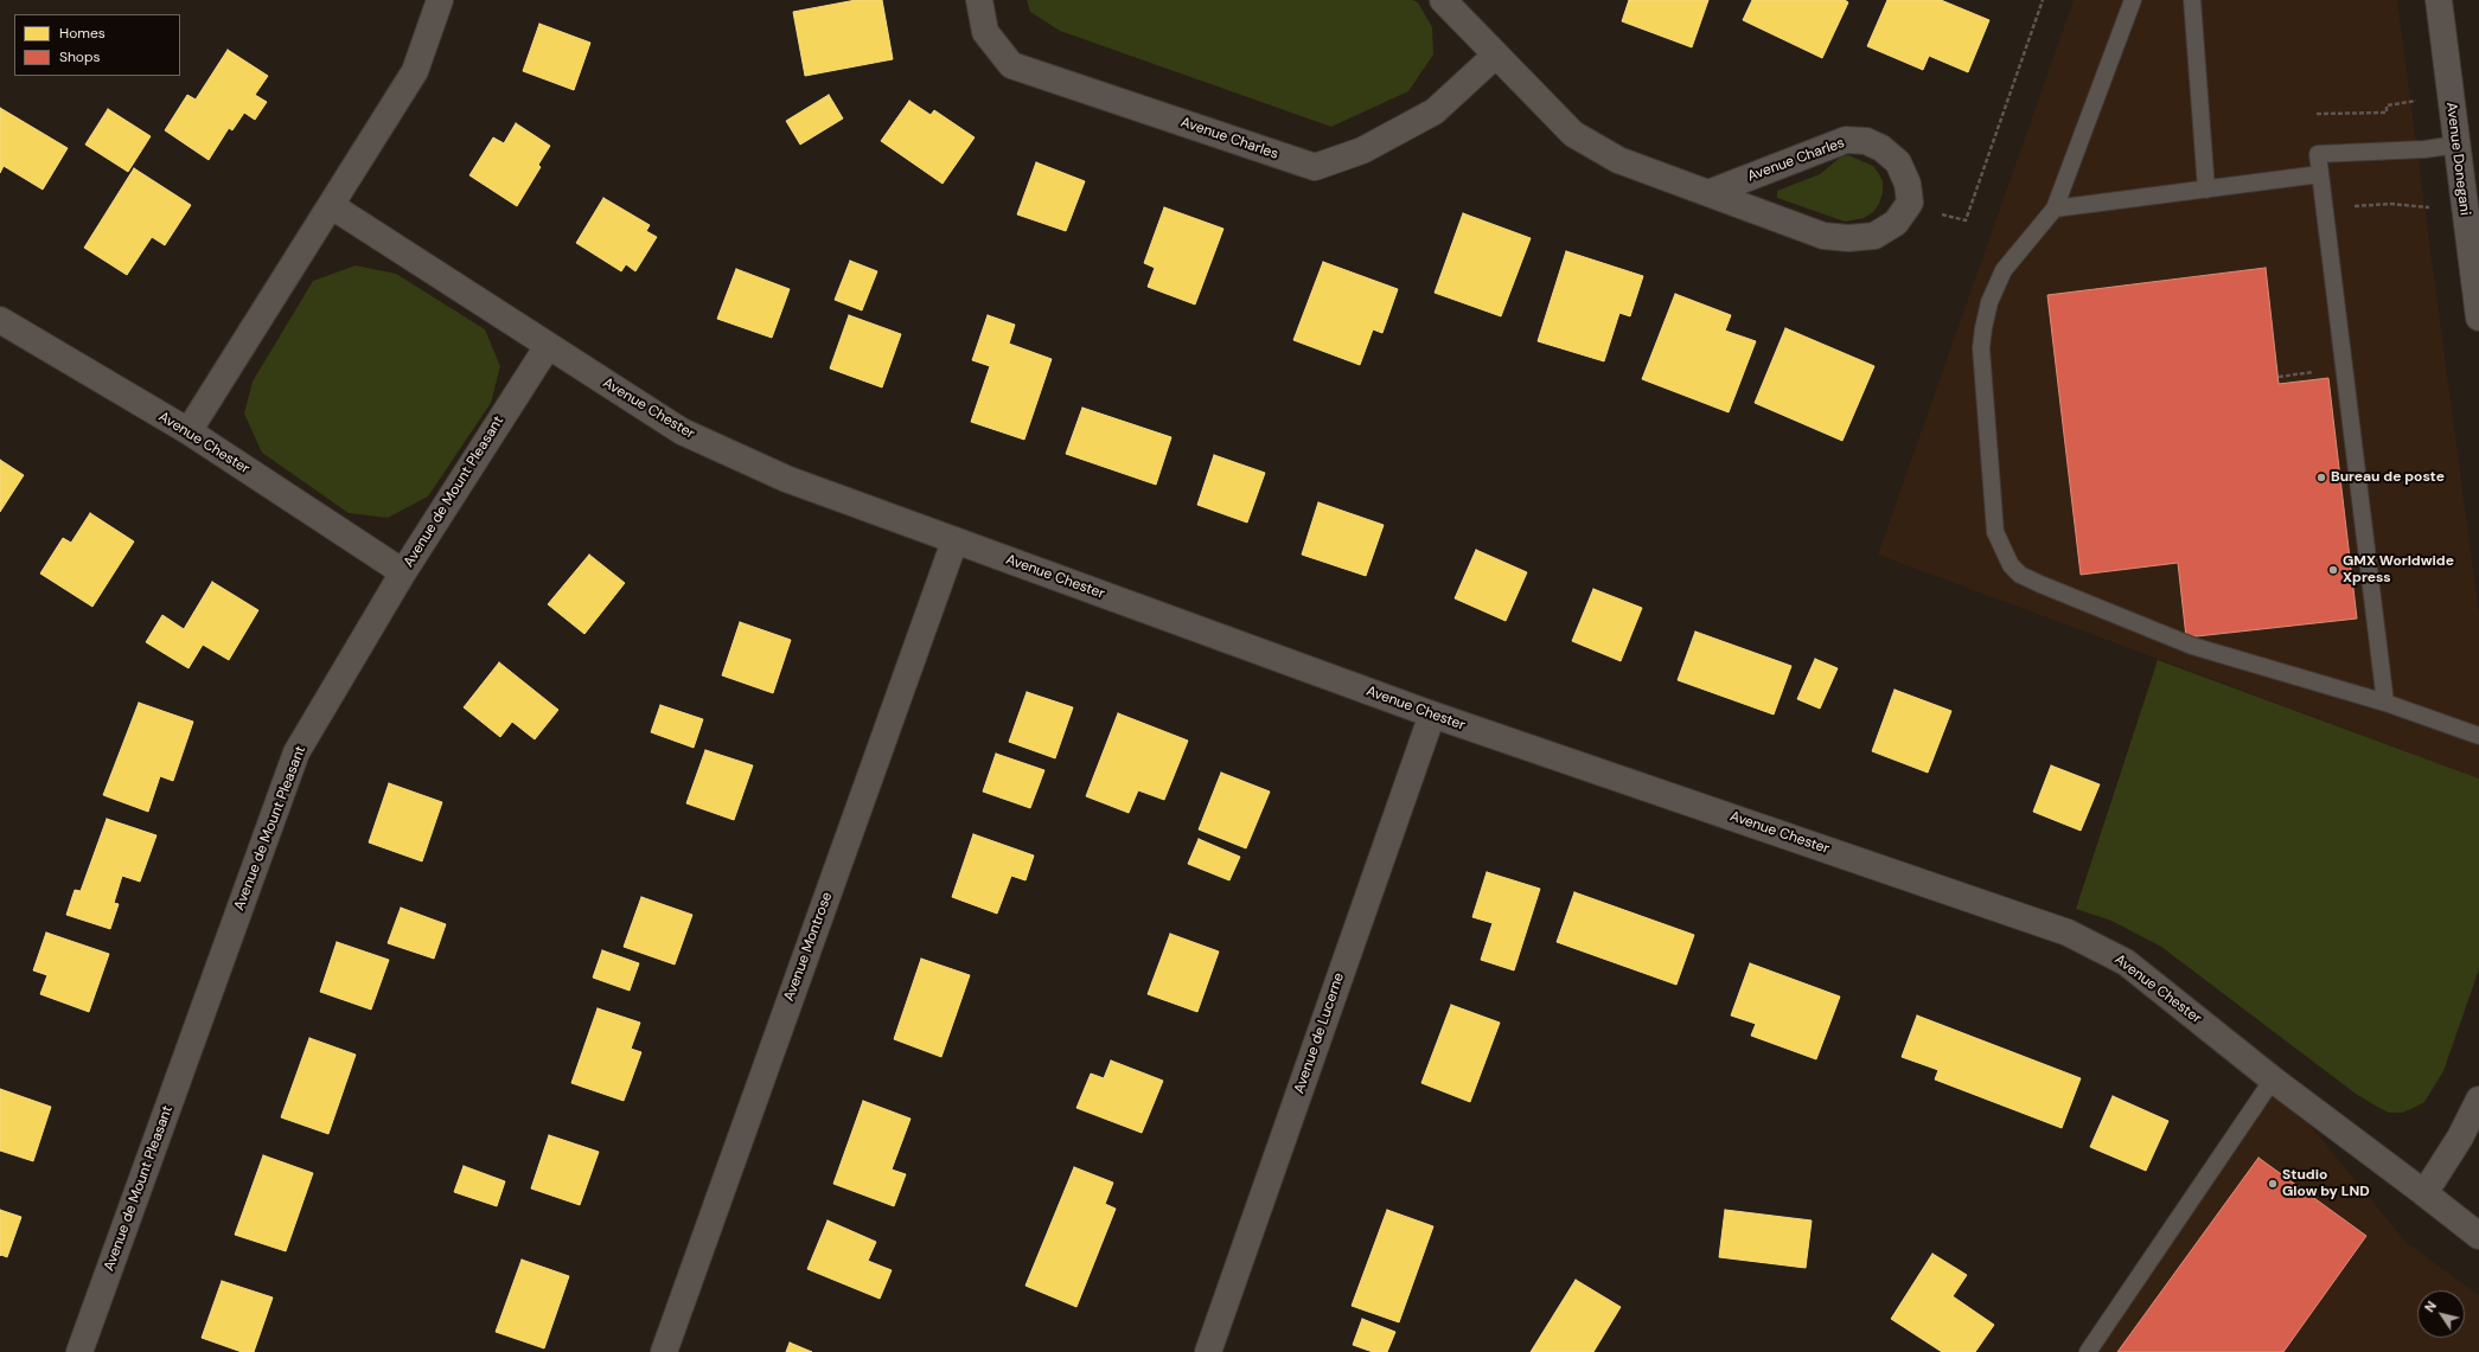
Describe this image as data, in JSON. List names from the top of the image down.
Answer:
{
  "streets": {
    "street": [
      "Avenue Charles",
      "Avenue Donegani",
      "Avenue Chester",
      "Avenue de Mount Pleasant",
      "Avenue Montrose",
      "Avenue de Lucerne"
    ]
  },
  "crossings": [
    ["Avenue Chester", "Avenue de Mount Pleasant"],
    ["Avenue Chester", "Avenue Montrose"],
    ["Avenue Chester", "Avenue de Lucerne"]
  ],
  "places": ["Bureau de poste", "GMX Worldwide Xpress", "Studio Glow by LND"],
  "legend": ["Homes", "Shops"],
  "north": "top left"
}
